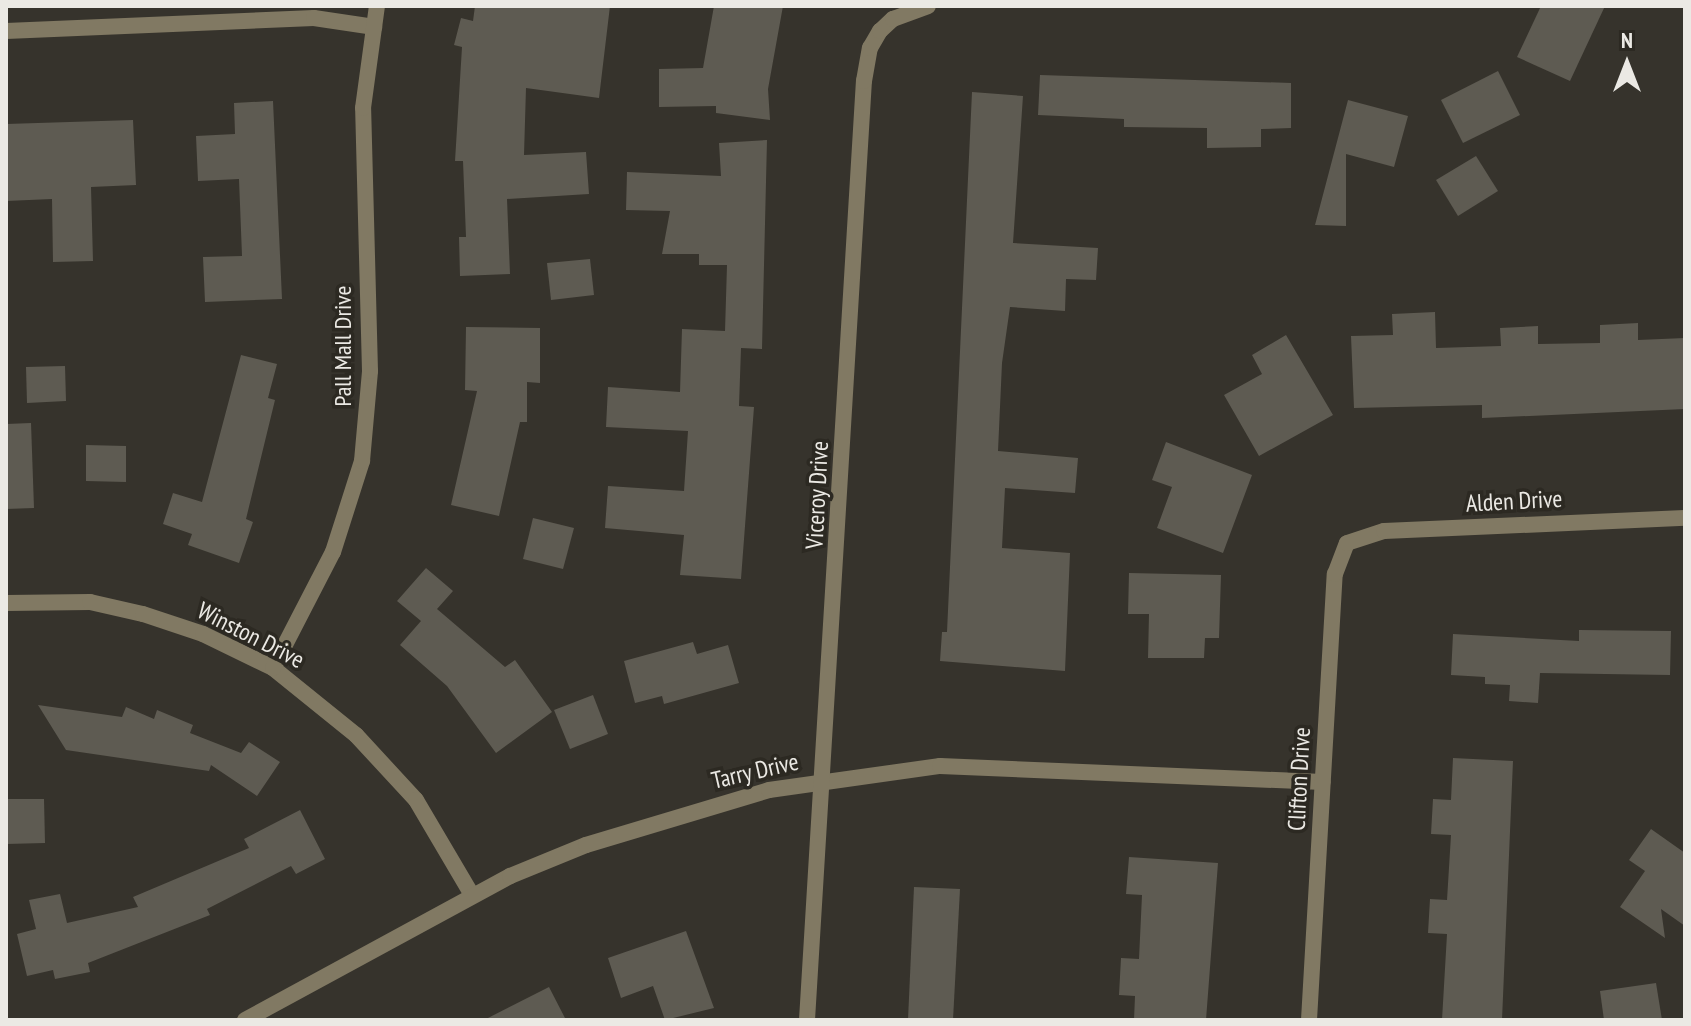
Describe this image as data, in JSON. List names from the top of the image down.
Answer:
{
  "streets": {
    "street": [
      "Pall Mall Drive",
      "Viceroy Drive",
      "Alden Drive",
      "Winston Drive",
      "Tarry Drive",
      "Clifton Drive"
    ]
  },
  "crossings": [
    ["Pall Mall Drive", "Winston Drive"],
    ["Viceroy Drive", "Tarry Drive"],
    ["Alden Drive", "Clifton Drive"],
    ["Winston Drive", "Tarry Drive"],
    ["Tarry Drive", "Clifton Drive"]
  ],
  "north": "top"
}
